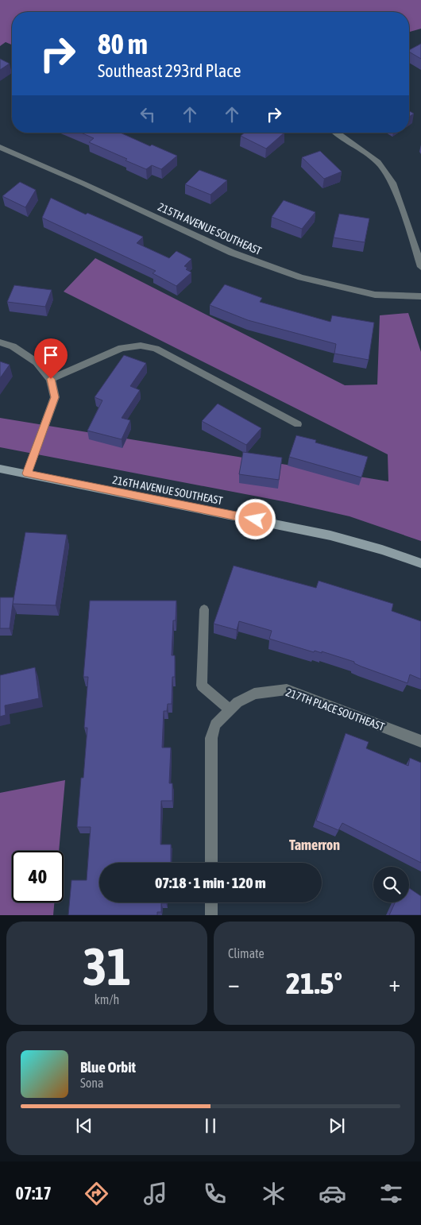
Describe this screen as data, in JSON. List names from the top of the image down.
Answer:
{
  "streets": {
    "street": ["215TH AVENUE SOUTHEAST", "216TH AVENUE SOUTHEAST", "217TH PLACE SOUTHEAST"]
  },
  "districts": ["Tamerron"],
  "page": {
    "turn": ["80 m", "Southeast 293rd Place"],
    "limit": "40",
    "trip": "07:18 · 1 min · 120 m",
    "tile": [
      ["31", "km/h"],
      "Climate"
    ],
    "heat": ["−", "21.5°", "+"],
    "song": ["Blue Orbit", "Sona"],
    "tabs": "07:17"
  }
}
